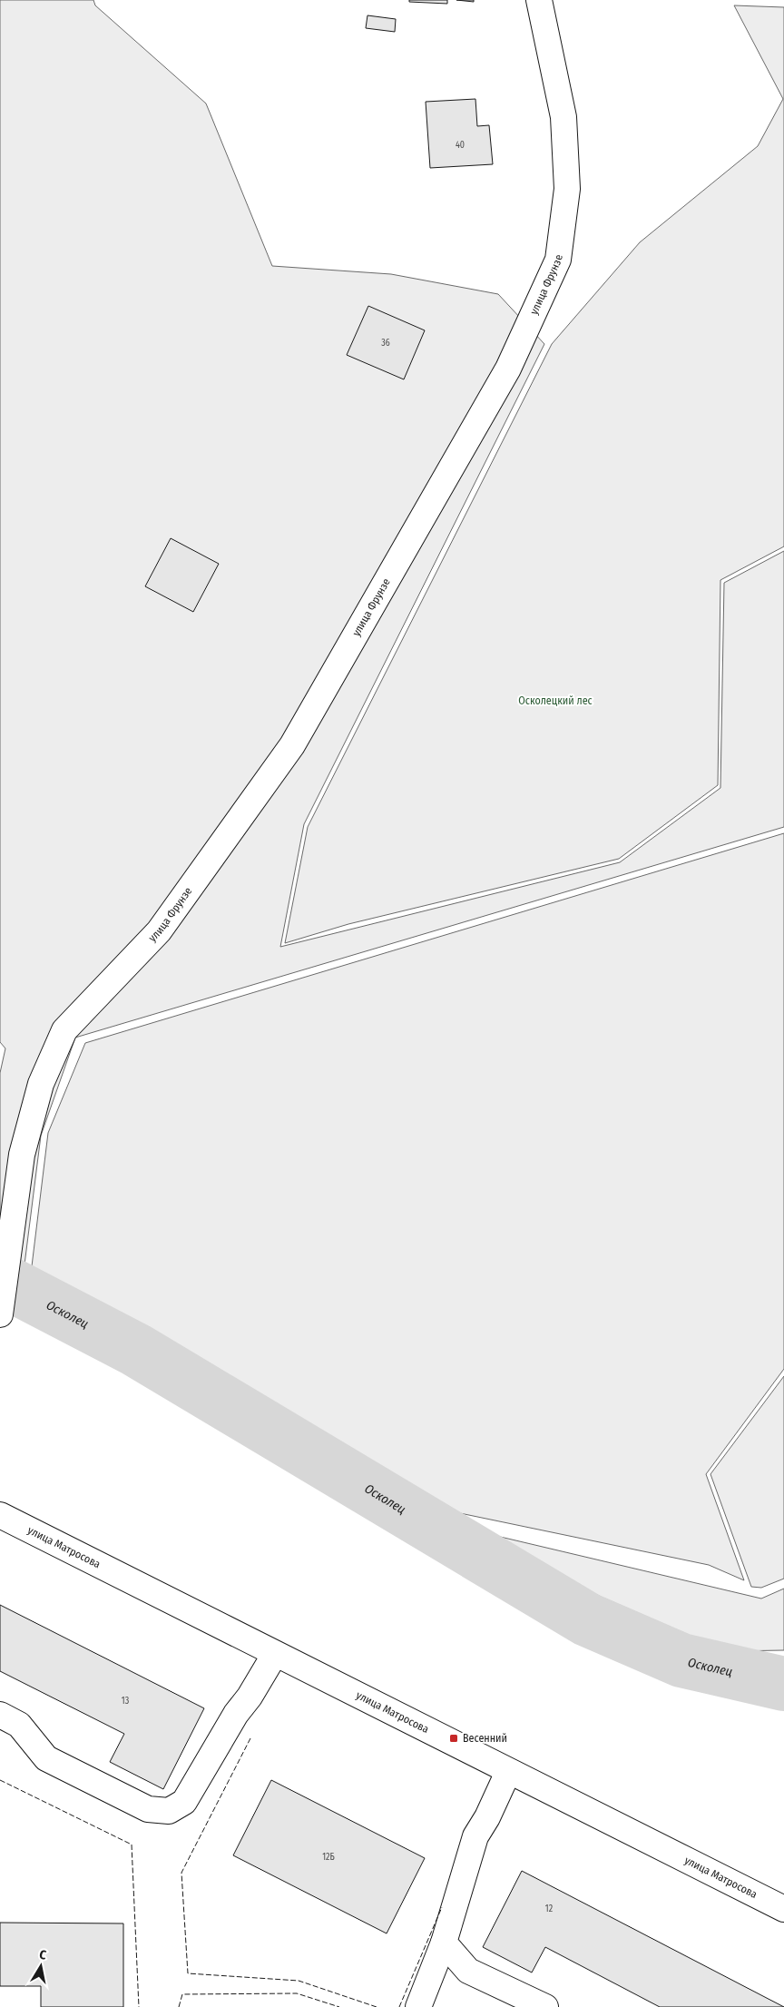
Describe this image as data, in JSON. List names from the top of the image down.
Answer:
{
  "streets": {
    "street": ["улица Фрунзе", "улица Матросова"]
  },
  "water": ["Осколец"],
  "parks": ["Осколецкий лес"],
  "places": {
    "transit": ["Весенний"]
  },
  "house_numbers": [
    "40",
    "36",
    "13",
    "12Б",
    "12"
  ],
  "north": "top"
}
